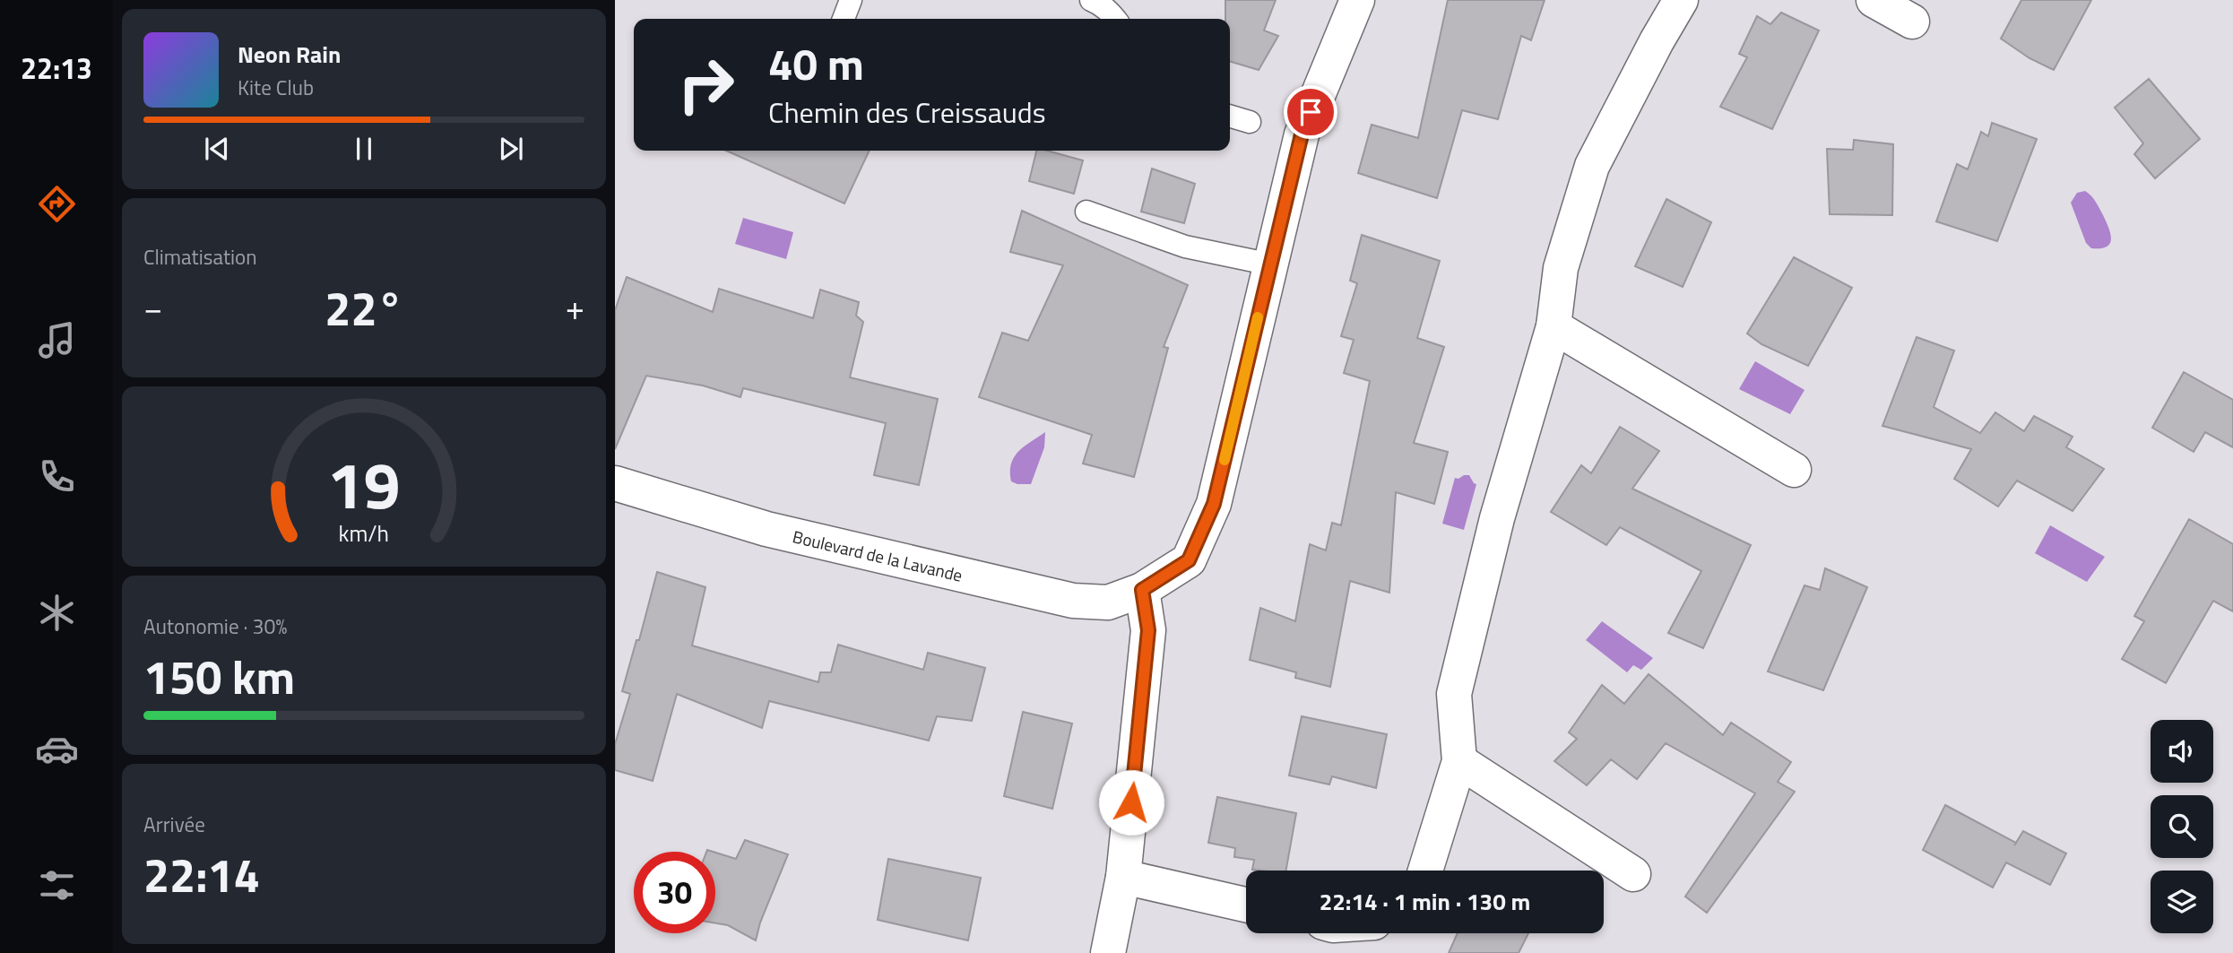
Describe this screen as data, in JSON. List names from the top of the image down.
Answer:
{
  "streets": {
    "street": ["Boulevard de la Lavande"]
  },
  "page": {
    "tabs": "22:13",
    "turn": ["40 m", "Chemin des Creissauds"],
    "song": ["Neon Rain", "Kite Club"],
    "tile": [
      "Climatisation",
      ["Autonomie · 30%", "150 km"],
      ["Arrivée", "22:14"]
    ],
    "heat": ["−", "22°", "+"],
    "limit": "30",
    "trip": "22:14 · 1 min · 130 m",
    "gauge": ["19", "km/h"]
  }
}
